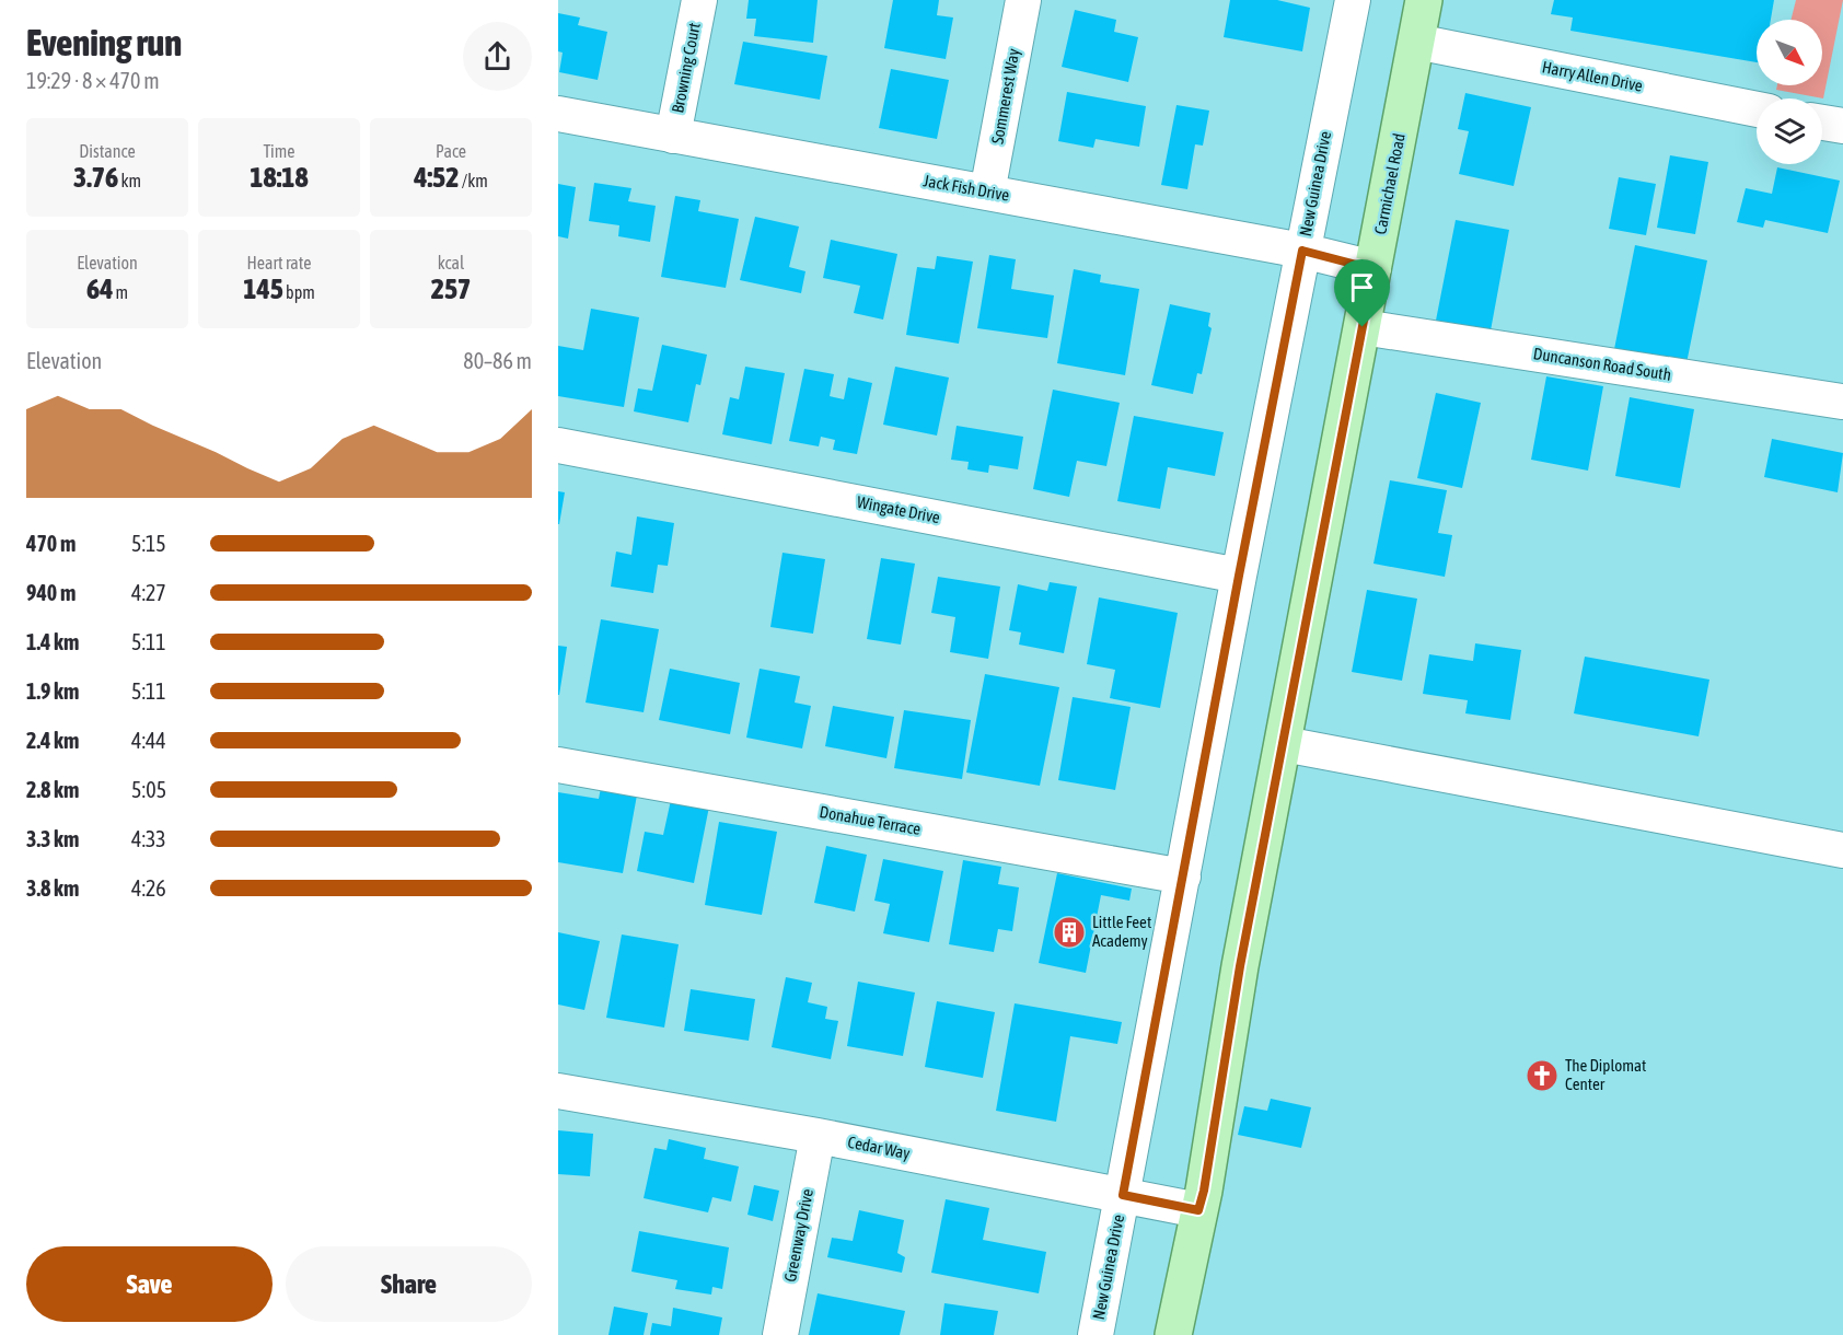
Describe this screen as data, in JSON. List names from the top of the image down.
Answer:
{
  "streets": {
    "main road": ["Carmichael Road"],
    "street": [
      "Browning Court",
      "Harry Allen Drive",
      "Sommerest Way",
      "New Guinea Drive",
      "Jack Fish Drive",
      "Duncanson Road South",
      "Wingate Drive",
      "Donahue Terrace",
      "Cedar Way",
      "Greenway Drive"
    ]
  },
  "crossings": [
    ["Browning Court", "Jack Fish Drive"],
    ["Harry Allen Drive", "Carmichael Road"],
    ["Sommerest Way", "Jack Fish Drive"],
    ["New Guinea Drive", "Jack Fish Drive"],
    ["New Guinea Drive", "Wingate Drive"],
    ["New Guinea Drive", "Donahue Terrace"],
    ["New Guinea Drive", "Cedar Way"],
    ["Carmichael Road", "Jack Fish Drive"],
    ["Carmichael Road", "Duncanson Road South"],
    ["Carmichael Road", "Cedar Way"],
    ["Cedar Way", "Greenway Drive"]
  ],
  "places": {
    "building": ["Little Feet Academy"],
    "church": ["The Diplomat Center"]
  },
  "north": "bottom right",
  "page": {
    "heading": ["Evening run", "19:29 · 8 × 470 m"],
    "stats": [
      ["Distance", "3.76 km"],
      ["Time", "18:18"],
      ["Pace", "4:52 /km"],
      ["Elevation", "64 m"],
      ["Heart rate", "145 bpm"],
      ["kcal", "257"]
    ],
    "chart": ["Elevation", "80–86 m"],
    "list": [
      {
        "name": "470 m",
        "note": "5:15"
      },
      {
        "name": "940 m",
        "note": "4:27"
      },
      {
        "name": "1.4 km",
        "note": "5:11"
      },
      {
        "name": "1.9 km",
        "note": "5:11"
      },
      {
        "name": "2.4 km",
        "note": "4:44"
      },
      {
        "name": "2.8 km",
        "note": "5:05"
      },
      {
        "name": "3.3 km",
        "note": "4:33"
      },
      {
        "name": "3.8 km",
        "note": "4:26"
      }
    ],
    "buttons": ["Save", "Share"]
  }
}
